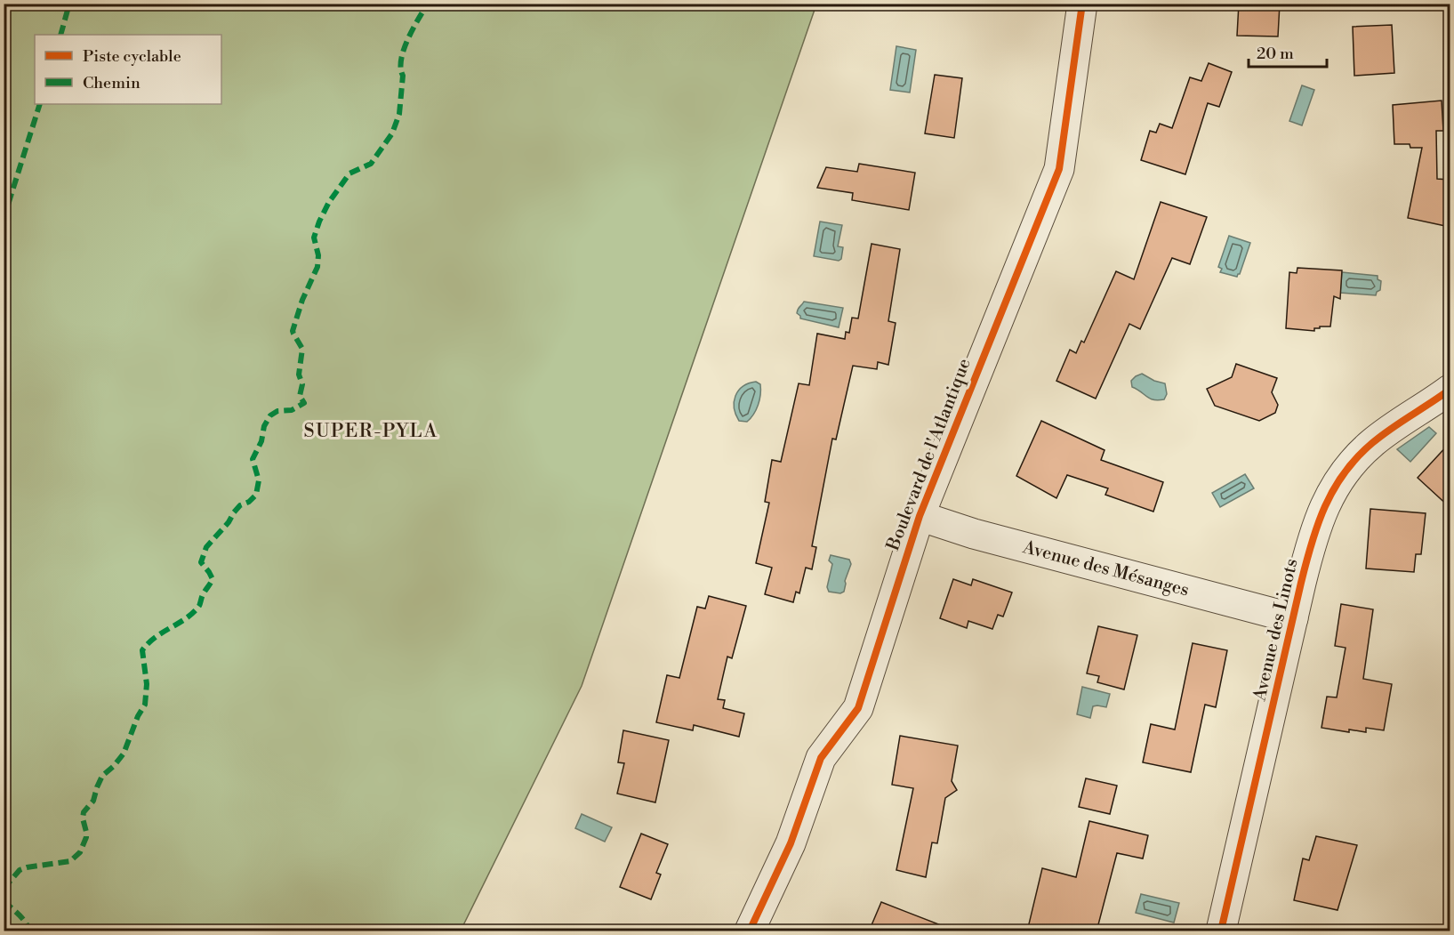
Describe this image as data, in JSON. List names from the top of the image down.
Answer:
{
  "streets": {
    "street": ["Boulevard de l'Atlantique", "Avenue des Mésanges", "Avenue des Linots"]
  },
  "crossings": [
    ["Boulevard de l'Atlantique", "Avenue des Mésanges"],
    ["Avenue des Mésanges", "Avenue des Linots"]
  ],
  "districts": ["SUPER-PYLA"],
  "legend": ["Piste cyclable", "Chemin"],
  "scale_bar": "20 m"
}
